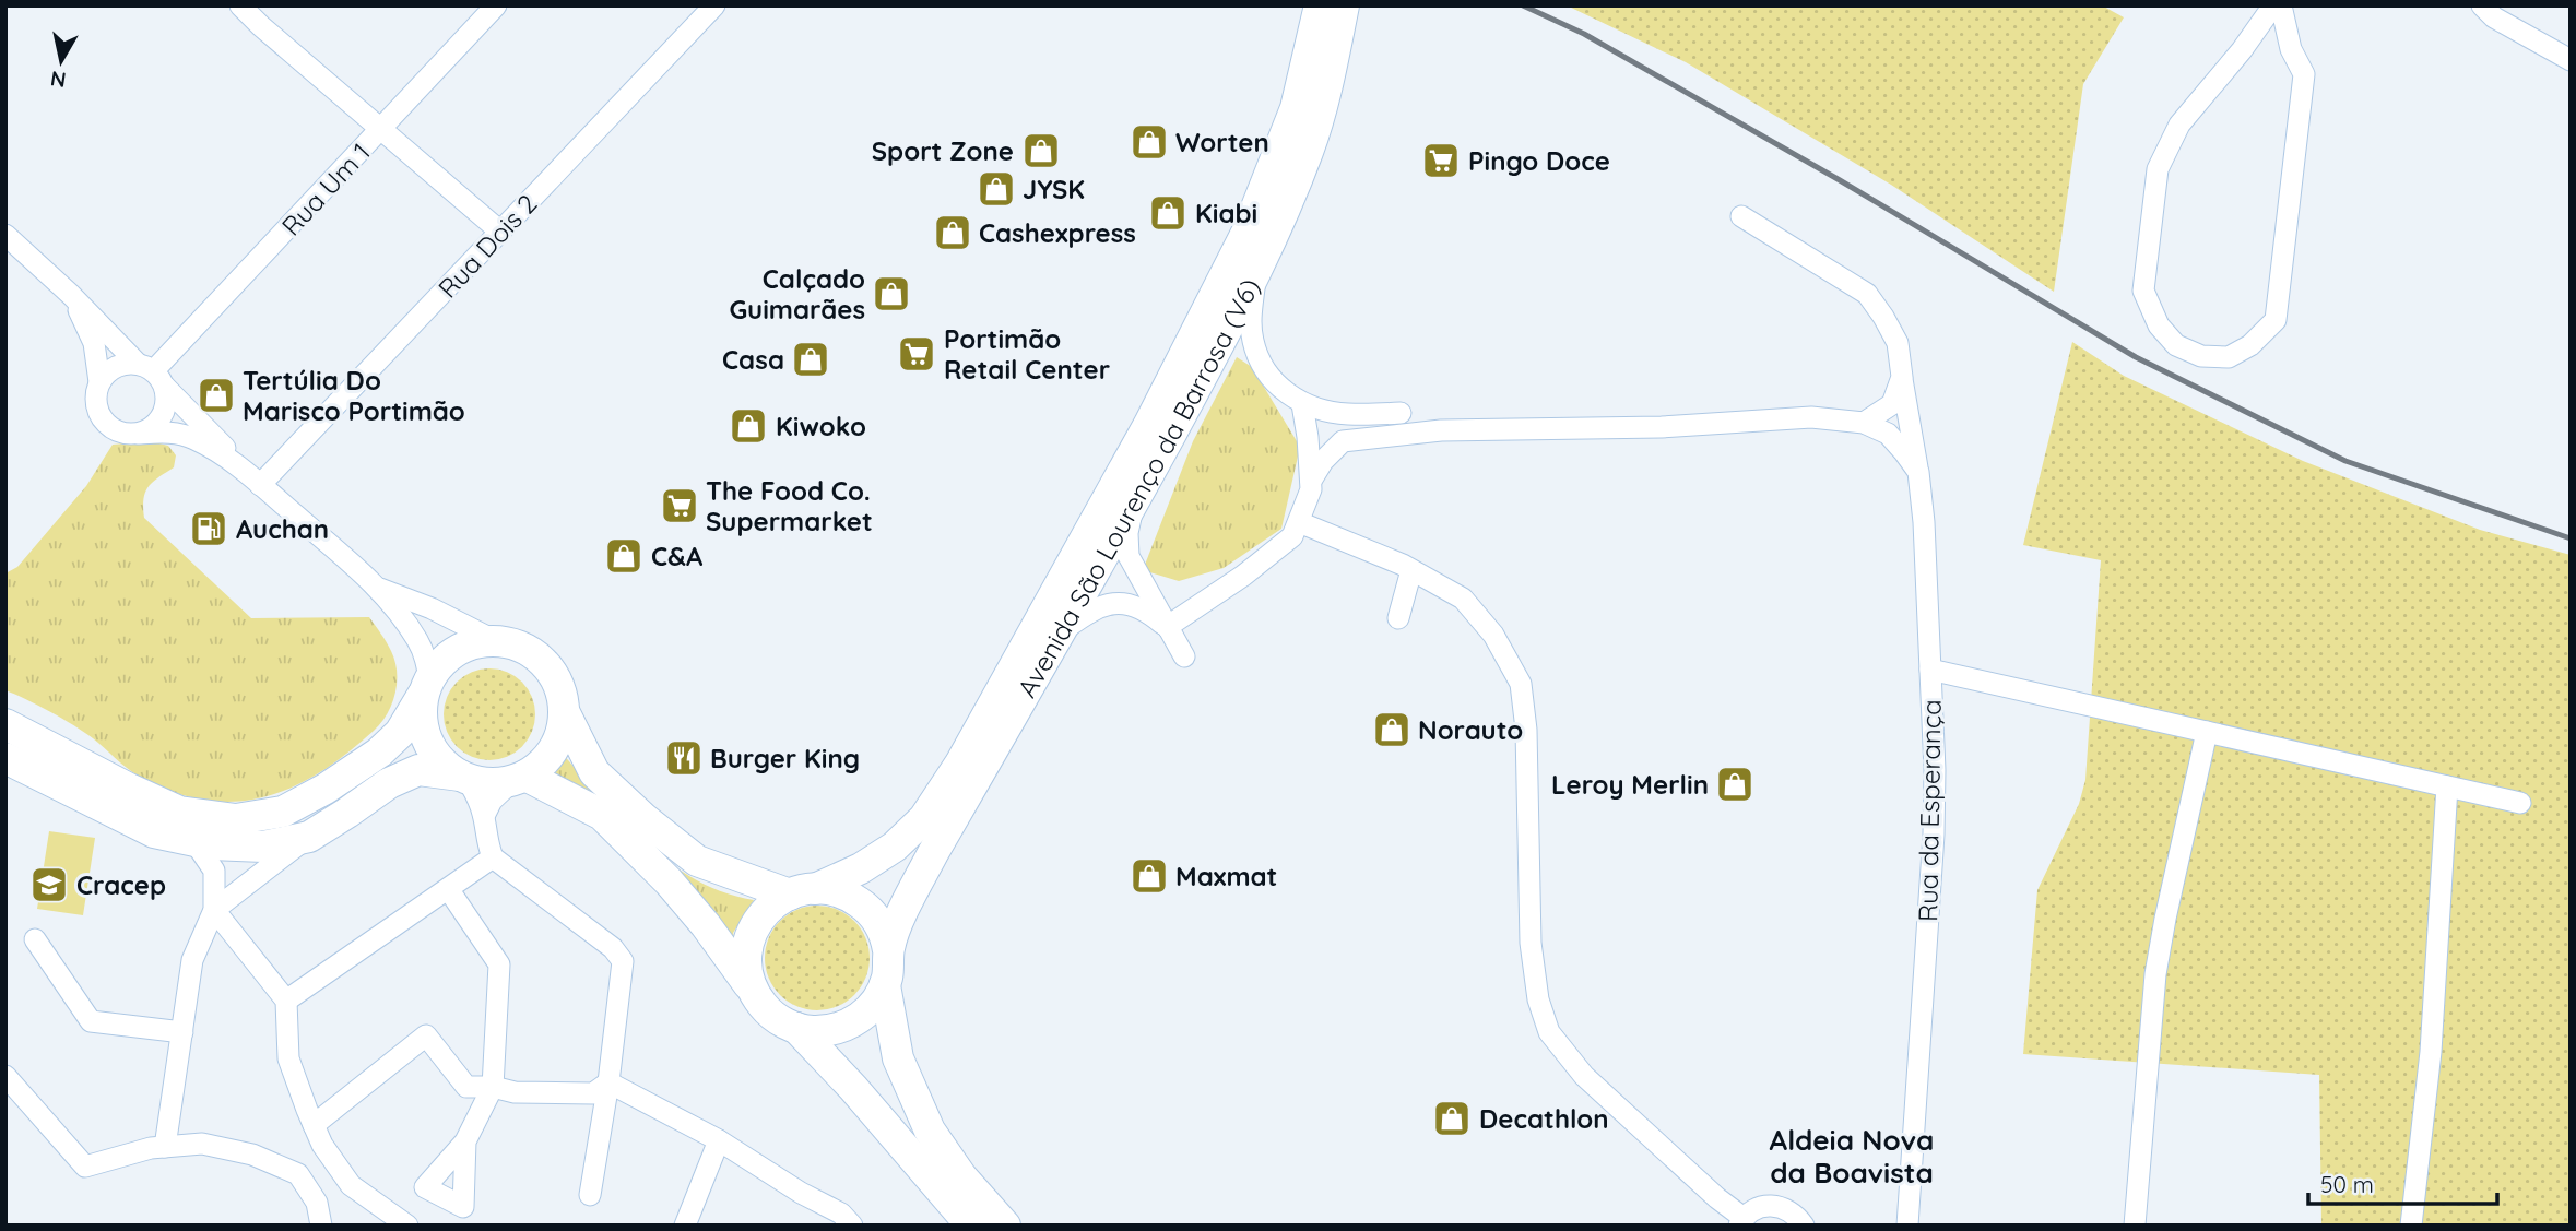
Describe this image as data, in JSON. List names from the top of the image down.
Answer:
{
  "streets": {
    "main road": ["Avenida São Lourenço da Barrosa (V6)"],
    "street": ["Rua Um 1", "Rua Dois 2", "Rua da Esperança"]
  },
  "districts": ["Aldeia Nova da Boavista"],
  "places": {
    "shop": [
      "Worten",
      "Sport Zone",
      "JYSK",
      "Kiabi",
      "Cashexpress",
      "Calçado Guimarães",
      "Casa",
      "Tertúlia Do Marisco Portimão",
      "Kiwoko",
      "C&A",
      "Norauto",
      "Leroy Merlin",
      "Maxmat",
      "Decathlon"
    ],
    "supermarket": ["Pingo Doce", "Portimão Retail Center", "The Food Co. Supermarket"],
    "fuel station": ["Auchan"],
    "restaurant": ["Burger King"],
    "school or university": ["Cracep"]
  },
  "scale_bar": "50 m",
  "north": "bottom"
}
